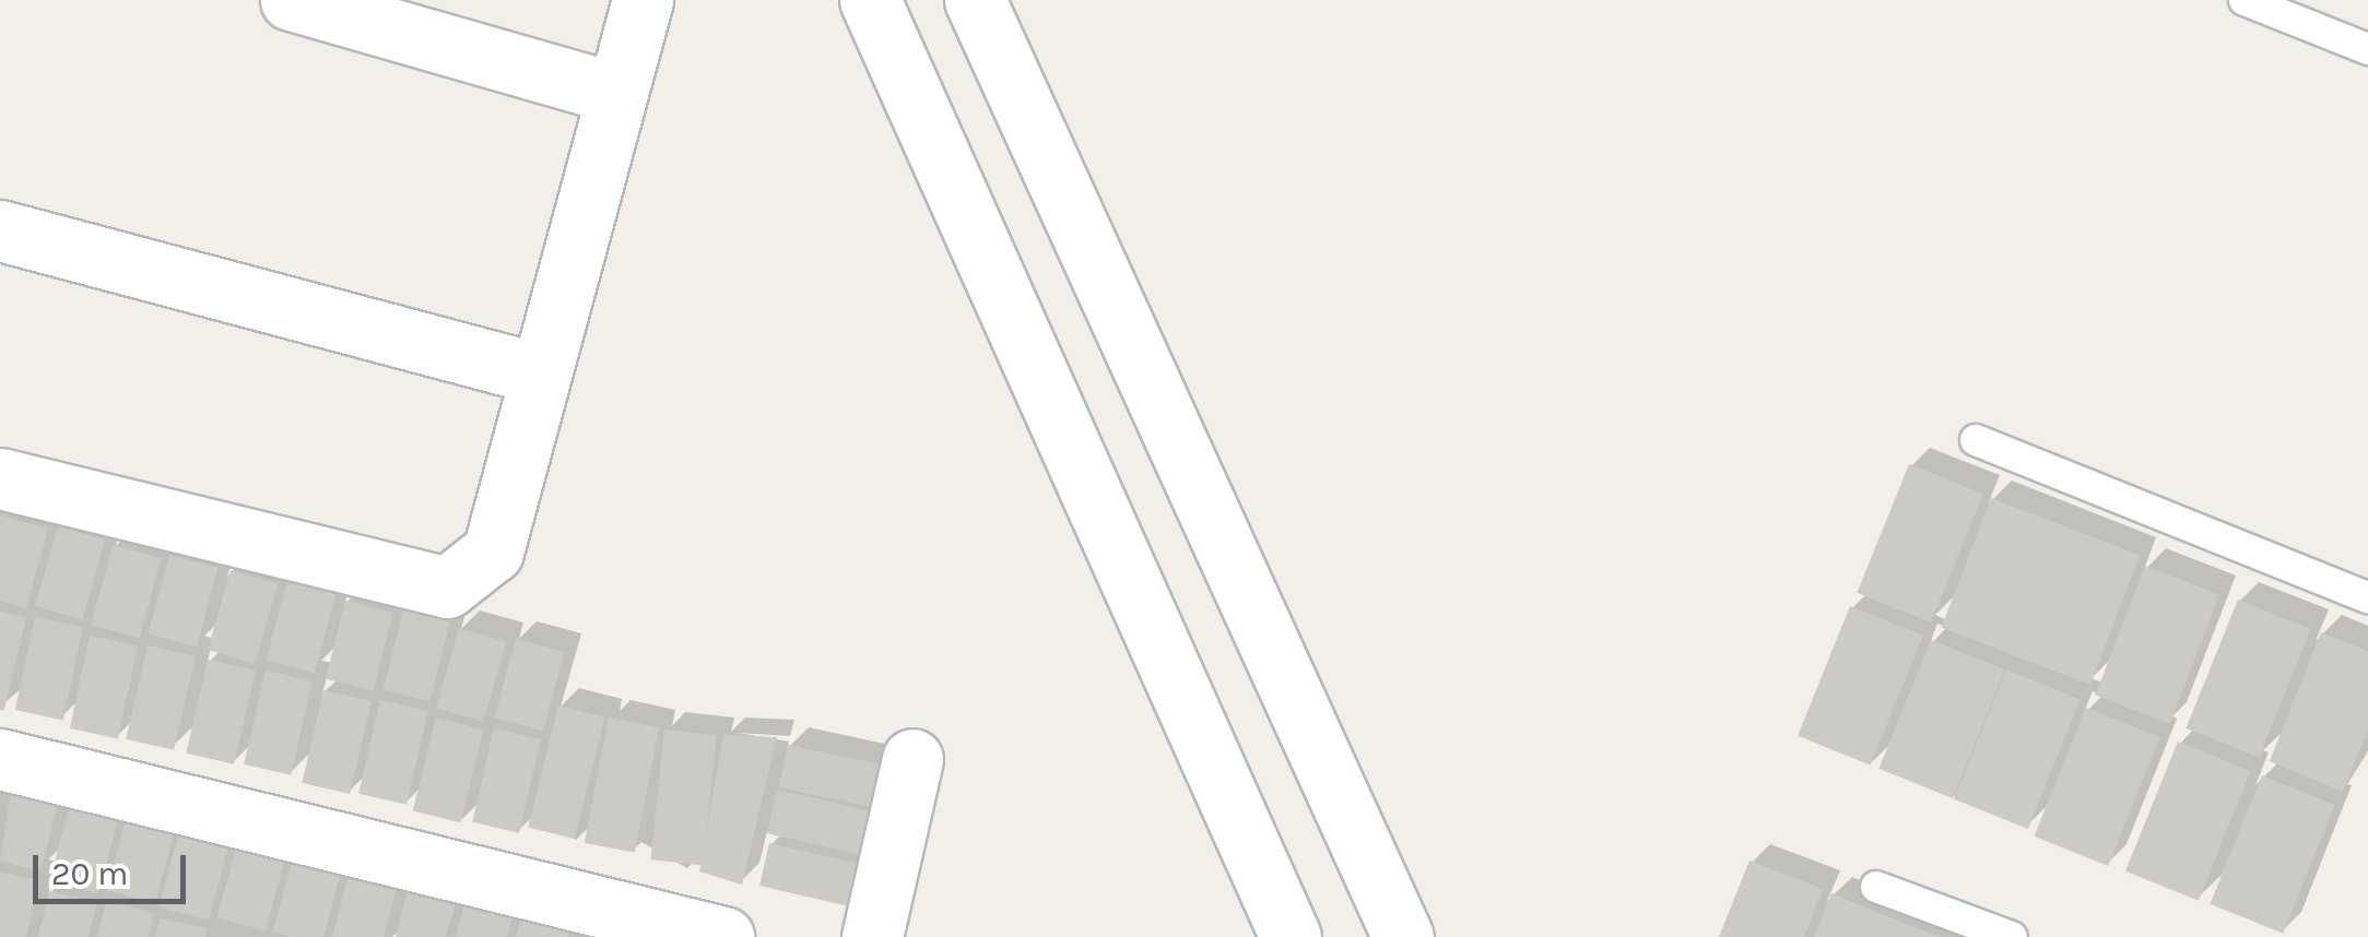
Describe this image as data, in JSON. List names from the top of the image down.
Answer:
{
  "scale_bar": "20 m"
}
